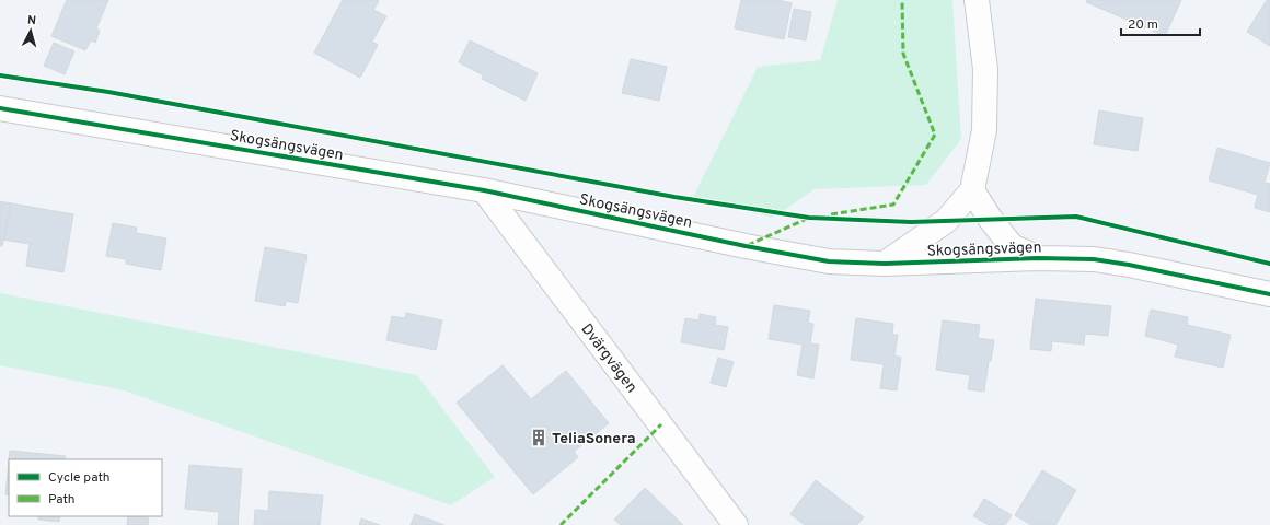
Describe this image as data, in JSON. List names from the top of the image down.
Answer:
{
  "streets": {
    "street": ["Skogsängsvägen", "Dvärgvägen"]
  },
  "crossings": [
    ["Skogsängsvägen", "Dvärgvägen"]
  ],
  "places": {
    "building": ["TeliaSonera"]
  },
  "legend": ["Cycle path", "Path"],
  "scale_bar": "20 m",
  "north": "top"
}
